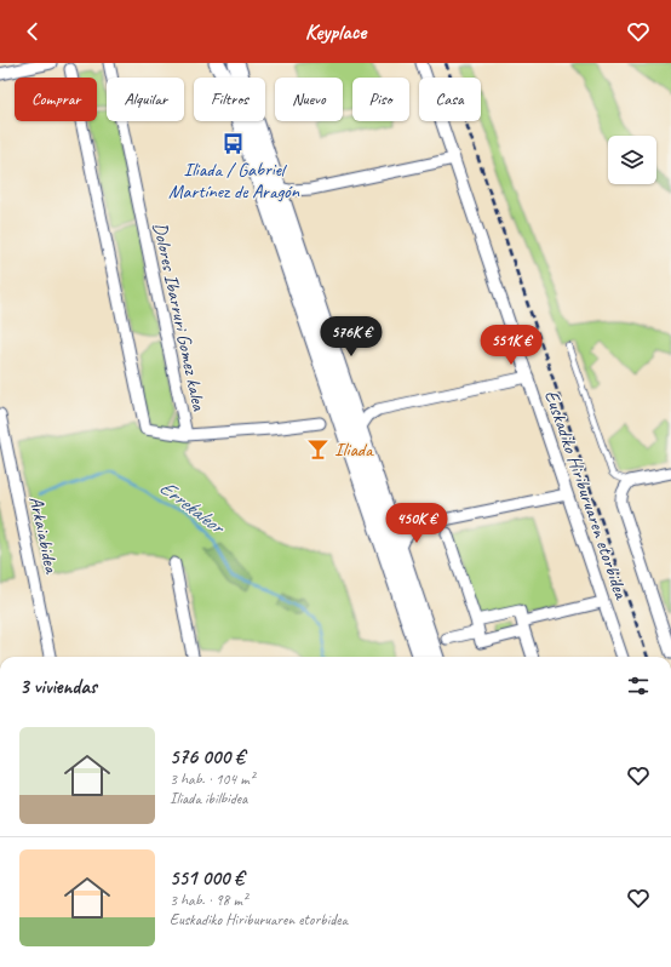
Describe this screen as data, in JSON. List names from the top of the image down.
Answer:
{
  "streets": {
    "street": ["Dolores Ibarruri Gomez kalea", "Euskadiko Hiriburuaren etorbidea", "Arkaiabidea"]
  },
  "water": ["Errekaleor"],
  "places": {
    "bus stop": ["Iliada / Gabriel Martínez de Aragón"],
    "bar": ["Iliada"]
  },
  "page": {
    "header": "Keyplace",
    "chip": [
      "Comprar",
      "Alquilar",
      "Filtros",
      "Nuevo",
      "Piso",
      "Casa"
    ],
    "price": ["576K €", "551K €", "450K €"],
    "heading": "3 viviendas",
    "list": [
      {
        "name": "576 000 €",
        "note": "3 hab. · 104 m² · Iliada ibilbidea"
      },
      {
        "name": "551 000 €",
        "note": "3 hab. · 98 m² · Euskadiko Hiriburuaren etorbidea"
      }
    ]
  }
}
